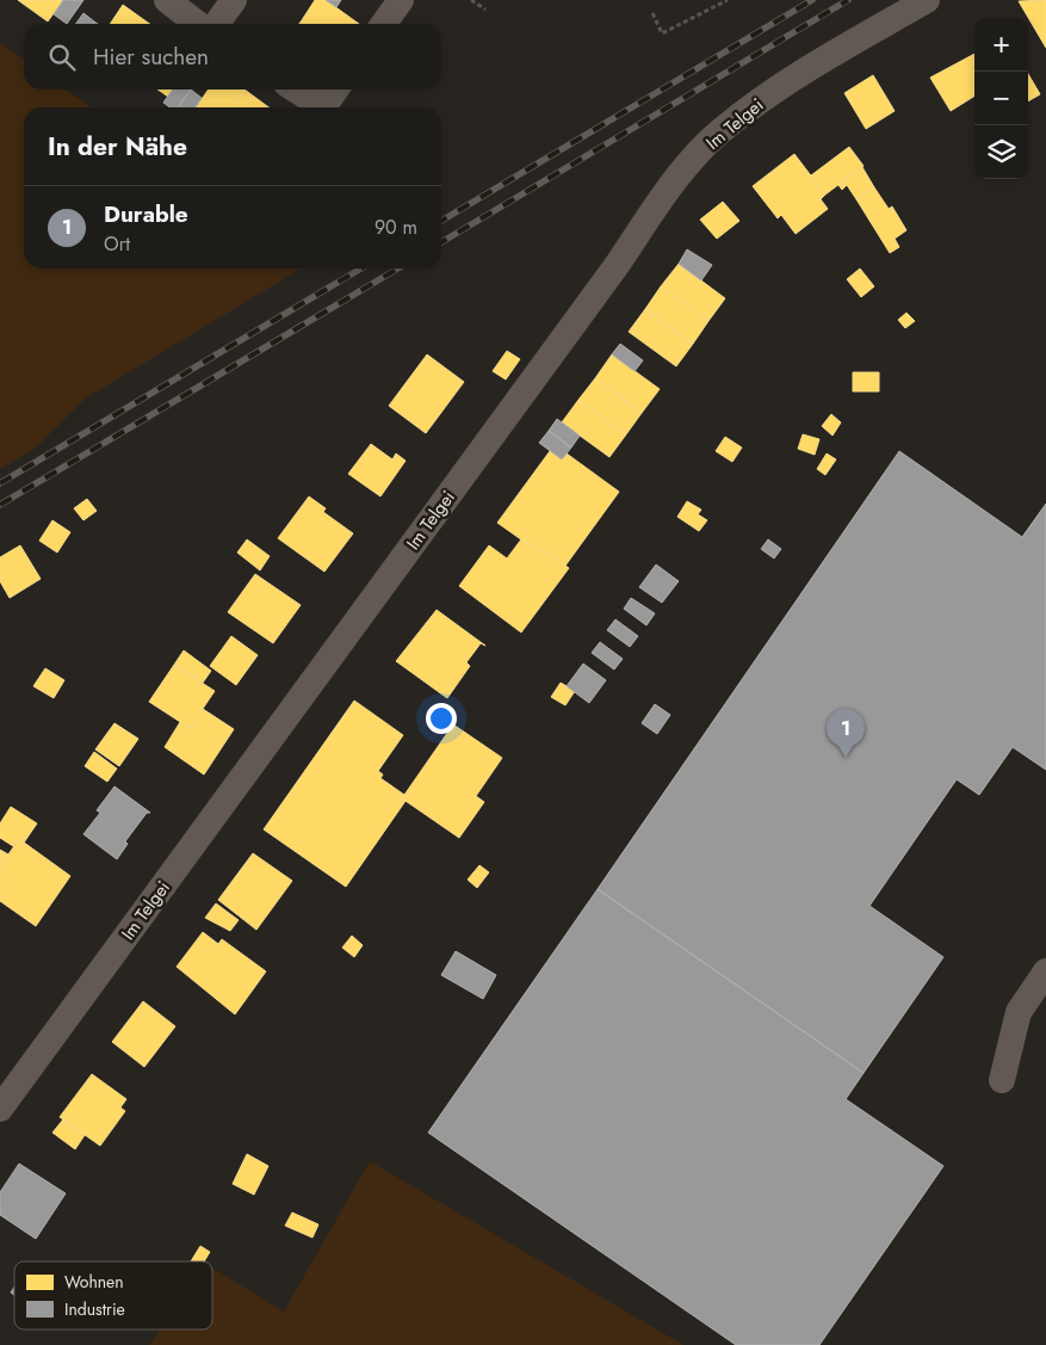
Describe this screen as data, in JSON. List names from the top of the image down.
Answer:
{
  "streets": {
    "street": ["Im Telgei"]
  },
  "legend": ["Wohnen", "Industrie"],
  "page": {
    "map_buttons": ["+", "−"],
    "search": "Hier suchen",
    "heading": "In der Nähe",
    "list": [
      {
        "mark": "1",
        "name": "Durable",
        "note": "Ort",
        "value": "90 m"
      }
    ],
    "pins": "1"
  }
}
